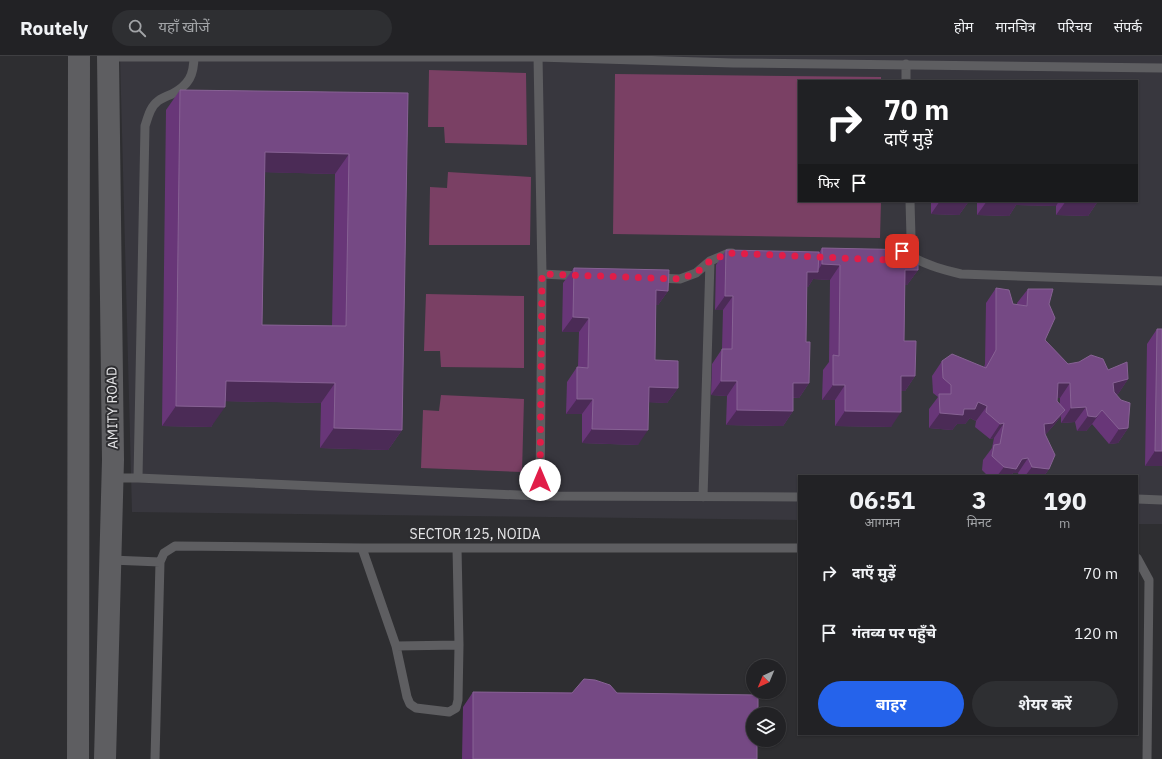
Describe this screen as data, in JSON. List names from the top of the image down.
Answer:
{
  "streets": {
    "street": ["AMITY ROAD"],
    "lane": ["SECTOR 125, NOIDA"]
  },
  "north": "bottom left",
  "page": {
    "header": "Routely",
    "search": "यहाँ खोजें",
    "nav": [
      "होम",
      "मानचित्र",
      "परिचय",
      "संपर्क"
    ],
    "turn": ["70 m", "दाएँ मुड़ें"],
    "then": "फिर",
    "eta": [
      "06:51",
      "आगमन",
      "3",
      "मिनट",
      "190",
      "m"
    ],
    "list": [
      {
        "name": "दाएँ मुड़ें",
        "value": "70 m"
      },
      {
        "name": "गंतव्य पर पहुँचे",
        "value": "120 m"
      }
    ],
    "buttons": ["बाहर", "शेयर करें"]
  }
}
